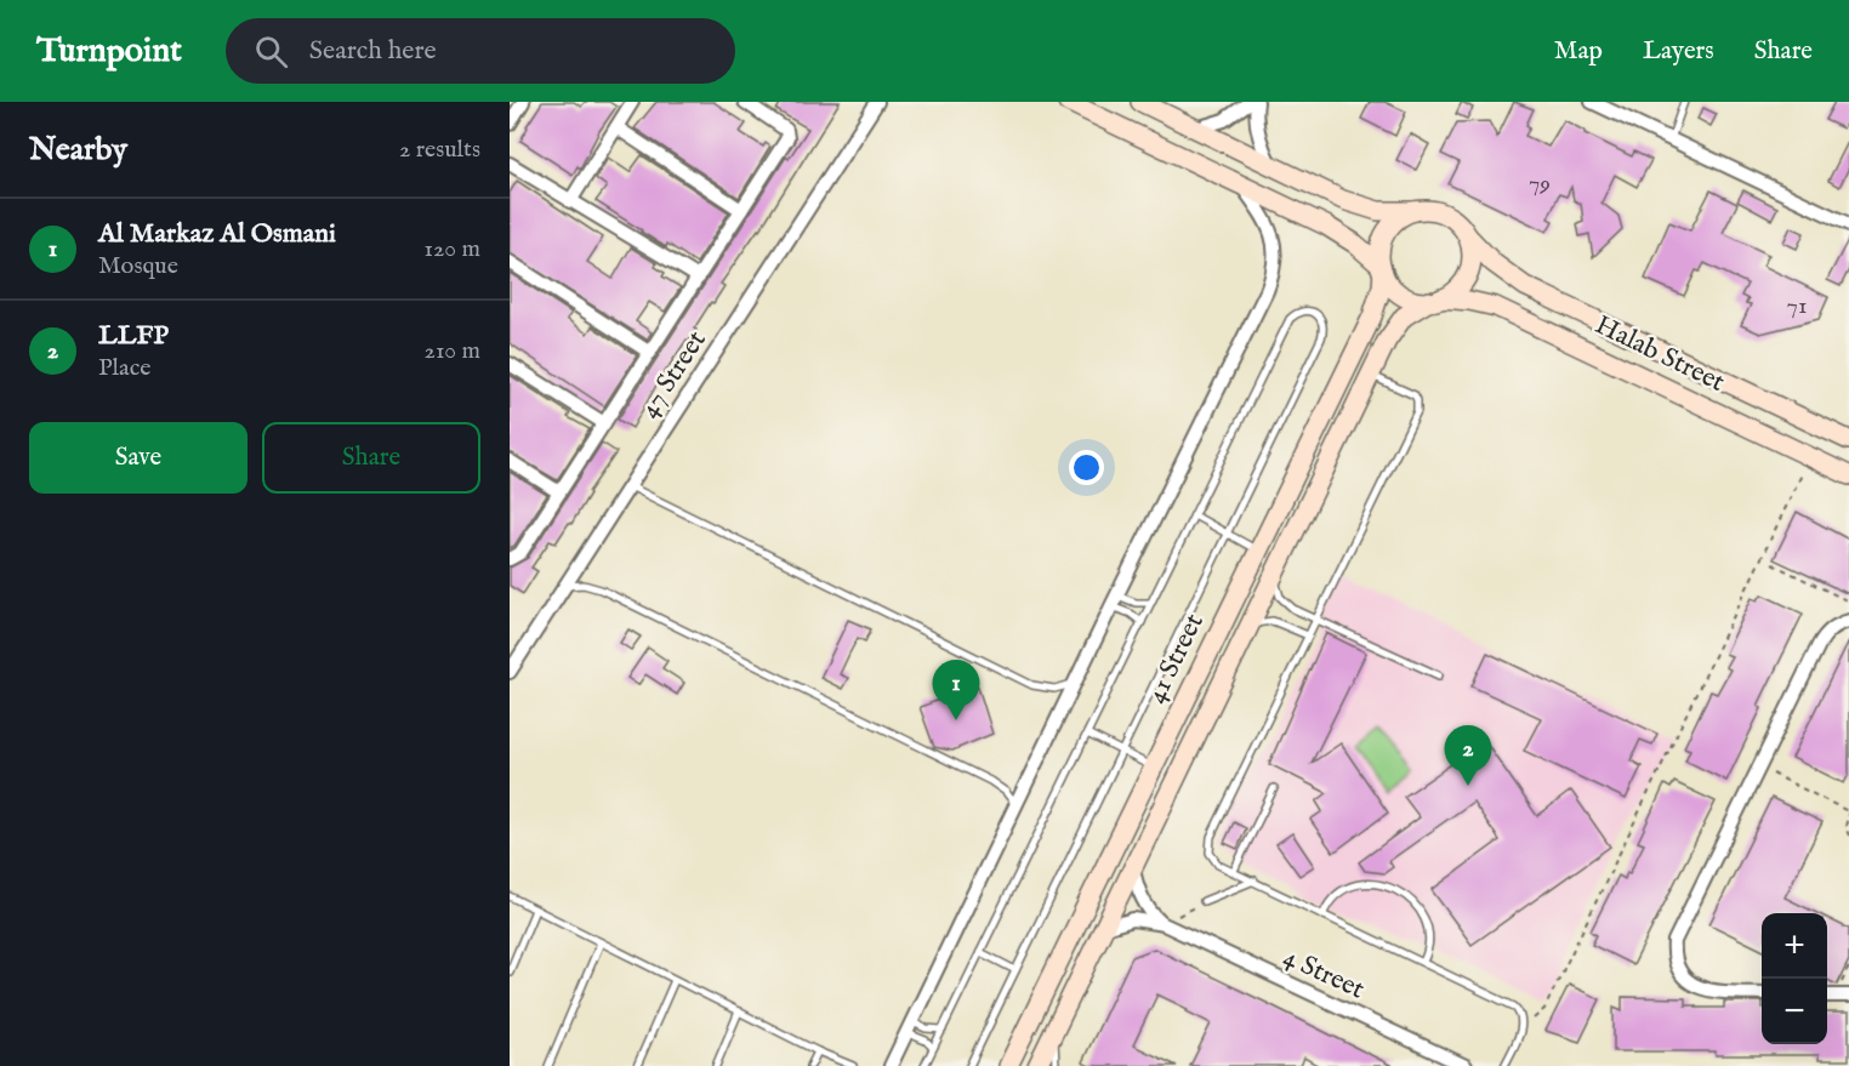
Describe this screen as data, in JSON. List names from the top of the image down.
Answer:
{
  "streets": {
    "street": [
      "Halab Street",
      "47 Street",
      "41 Street",
      "4 Street"
    ]
  },
  "crossings": [
    ["Halab Street", "41 Street"],
    ["41 Street", "4 Street"]
  ],
  "house_numbers": ["79", "71"],
  "page": {
    "header": "Turnpoint",
    "search": "Search here",
    "nav": ["Map", "Layers", "Share"],
    "heading": ["Nearby", "2 results"],
    "list": [
      {
        "mark": "1",
        "name": "Al Markaz Al Osmani",
        "note": "Mosque",
        "value": "120 m"
      },
      {
        "mark": "2",
        "name": "LLFP",
        "note": "Place",
        "value": "210 m"
      }
    ],
    "buttons": ["Save", "Share"],
    "pins": ["1", "2"],
    "map_buttons": ["+", "−"]
  }
}
